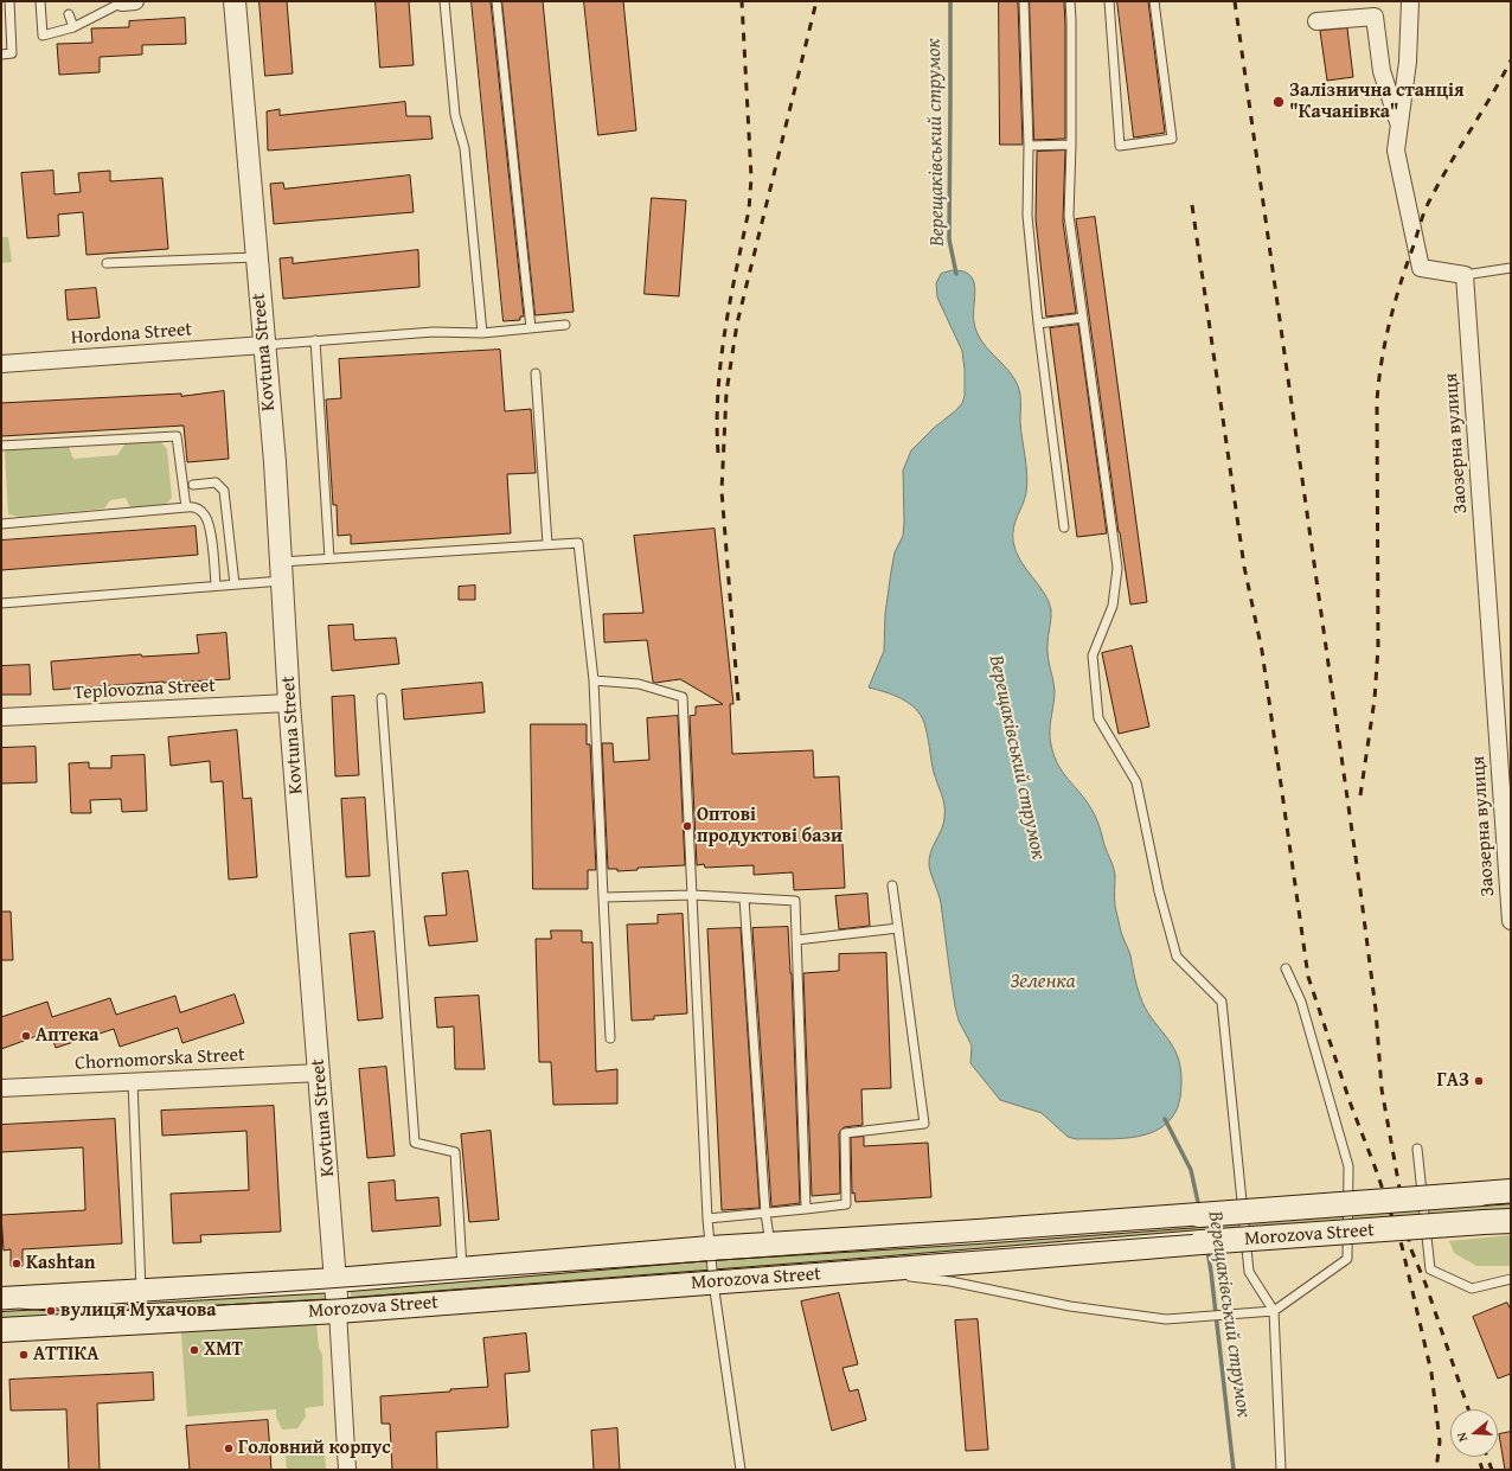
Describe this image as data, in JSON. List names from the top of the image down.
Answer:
{
  "streets": {
    "main road": ["Morozova Street"],
    "street": [
      "Hordona Street",
      "Kovtuna Street",
      "Заозерна вулиця",
      "Teplovozna Street",
      "Chornomorska Street"
    ]
  },
  "crossings": [
    ["Hordona Street", "Kovtuna Street"],
    ["Kovtuna Street", "Teplovozna Street"],
    ["Kovtuna Street", "Chornomorska Street"],
    ["Kovtuna Street", "Morozova Street"]
  ],
  "water": ["Верещаківський струмок", "Зеленка"],
  "places": [
    "Залізнична станція \"Качанівка\"",
    "Оптові продуктові бази",
    "Аптека",
    "ГАЗ",
    "Kashtan",
    "вулиця Мухачова",
    "ХМТ",
    "АТТІКА",
    "Головний корпус"
  ],
  "north": "left"
}
